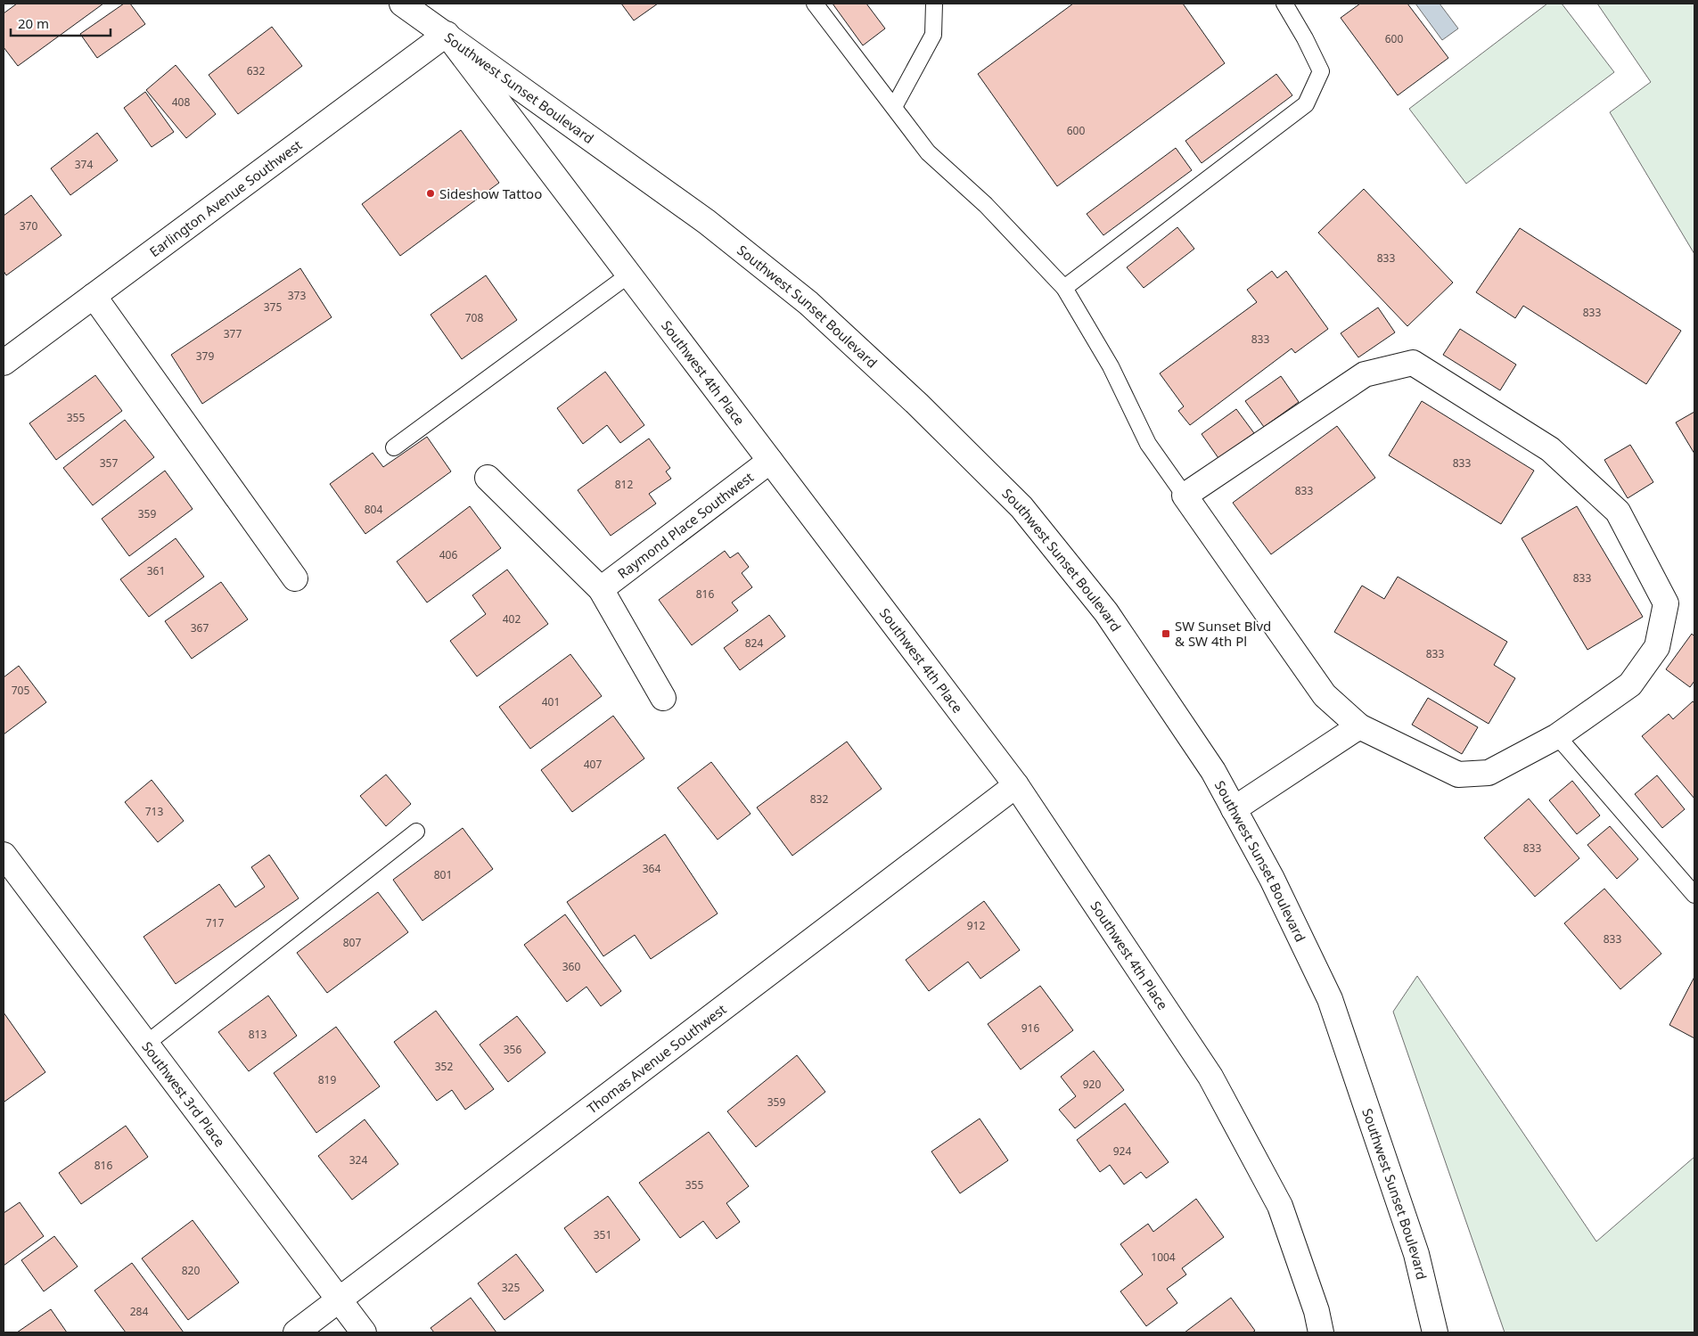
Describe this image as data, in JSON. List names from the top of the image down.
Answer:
{
  "streets": {
    "street": [
      "Southwest Sunset Boulevard",
      "Earlington Avenue Southwest",
      "Southwest 4th Place",
      "Raymond Place Southwest",
      "Thomas Avenue Southwest",
      "Southwest 3rd Place"
    ]
  },
  "crossings": [
    ["Southwest Sunset Boulevard", "Earlington Avenue Southwest"],
    ["Southwest Sunset Boulevard", "Southwest 4th Place"],
    ["Earlington Avenue Southwest", "Southwest 4th Place"],
    ["Southwest 4th Place", "Raymond Place Southwest"],
    ["Southwest 4th Place", "Thomas Avenue Southwest"],
    ["Thomas Avenue Southwest", "Southwest 3rd Place"]
  ],
  "places": {
    "other": ["Sideshow Tattoo"],
    "transit": ["SW Sunset Blvd & SW 4th Pl"]
  },
  "house_numbers": [
    "600",
    "632",
    "408",
    "600",
    "374",
    "370",
    "833",
    "373",
    "375",
    "833",
    "708",
    "377",
    "833",
    "379",
    "355",
    "357",
    "833",
    "812",
    "833",
    "804",
    "359",
    "406",
    "361",
    "833",
    "816",
    "402",
    "367",
    "824",
    "833",
    "705",
    "401",
    "407",
    "832",
    "713",
    "833",
    "364",
    "801",
    "717",
    "912",
    "833",
    "807",
    "360",
    "916",
    "813",
    "356",
    "352",
    "819",
    "920",
    "359",
    "924",
    "324",
    "816",
    "355",
    "351",
    "1004",
    "820",
    "325",
    "284"
  ],
  "scale_bar": "20 m"
}
